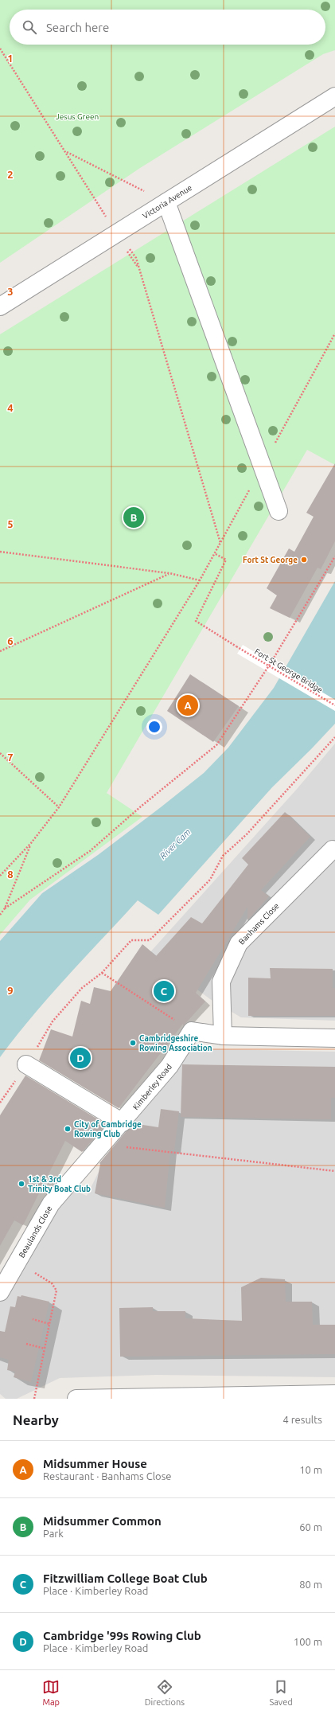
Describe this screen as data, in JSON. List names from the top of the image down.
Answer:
{
  "streets": {
    "street": [
      "Victoria Avenue",
      "Banhams Close",
      "Kimberley Road",
      "Beaulands Close"
    ],
    "path": ["Fort St George Bridge"]
  },
  "crossings": [
    ["Kimberley Road", "Beaulands Close"]
  ],
  "water": ["River Cam"],
  "parks": ["Jesus Green"],
  "places": [
    "Fort St George",
    "Cambridgeshire Rowing Association",
    "City of Cambridge Rowing Club",
    "1st & 3rd Trinity Boat Club"
  ],
  "page": {
    "search": "Search here",
    "pins": [
      "B",
      "A",
      "C",
      "D"
    ],
    "heading": ["Nearby", "4 results"],
    "list": [
      {
        "mark": "A",
        "name": "Midsummer House",
        "note": "Restaurant · Banhams Close",
        "value": "10 m"
      },
      {
        "mark": "B",
        "name": "Midsummer Common",
        "note": "Park",
        "value": "60 m"
      },
      {
        "mark": "C",
        "name": "Fitzwilliam College Boat Club",
        "note": "Place · Kimberley Road",
        "value": "80 m"
      },
      {
        "mark": "D",
        "name": "Cambridge '99s Rowing Club",
        "note": "Place · Kimberley Road",
        "value": "100 m"
      }
    ],
    "nav": ["Map", "Directions", "Saved"]
  },
  "grid": {
    "rows": [
      "1",
      "2",
      "3",
      "4",
      "5",
      "6",
      "7",
      "8",
      "9"
    ]
  }
}
